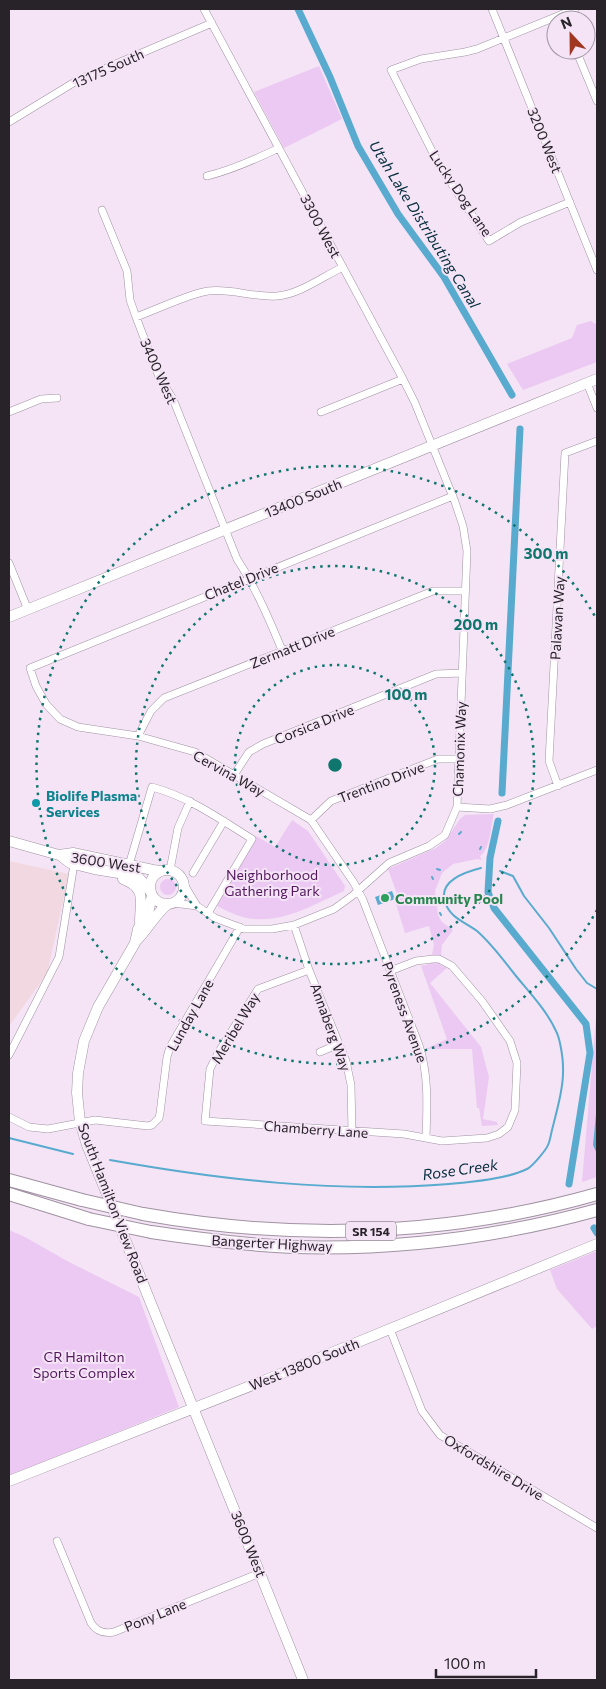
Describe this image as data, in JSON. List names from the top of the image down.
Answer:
{
  "streets": {
    "highway": ["SR 154", "Bangerter Highway"],
    "street": [
      "13175 South",
      "3200 West",
      "Lucky Dog Lane",
      "3300 West",
      "3400 West",
      "13400 South",
      "Chatel Drive",
      "Palawan Way",
      "Zermatt Drive",
      "Corsica Drive",
      "Chamonix Way",
      "Cervina Way",
      "Trentino Drive",
      "3600 West",
      "Pyreness Avenue",
      "Lunday Lane",
      "Annaberg Way",
      "Meribel Way",
      "Chamberry Lane",
      "South Hamilton View Road",
      "West 13800 South",
      "Oxfordshire Drive",
      "Pony Lane"
    ]
  },
  "crossings": [
    ["13175 South", "3300 West"],
    ["3200 West", "Lucky Dog Lane"],
    ["3300 West", "13400 South"],
    ["3300 West", "Chamonix Way"],
    ["3400 West", "13400 South"],
    ["3400 West", "Chatel Drive"],
    ["3400 West", "Zermatt Drive"],
    ["13400 South", "Chamonix Way"],
    ["Chatel Drive", "Chamonix Way"],
    ["Chatel Drive", "Cervina Way"],
    ["Zermatt Drive", "Chamonix Way"],
    ["Zermatt Drive", "Cervina Way"],
    ["Corsica Drive", "Chamonix Way"],
    ["Corsica Drive", "Cervina Way"],
    ["Chamonix Way", "Cervina Way"],
    ["Chamonix Way", "Trentino Drive"],
    ["Chamonix Way", "3600 West"],
    ["Chamonix Way", "Pyreness Avenue"],
    ["Chamonix Way", "Lunday Lane"],
    ["Chamonix Way", "Annaberg Way"],
    ["Chamonix Way", "South Hamilton View Road"],
    ["Cervina Way", "Trentino Drive"],
    ["Cervina Way", "Pyreness Avenue"],
    ["3600 West", "South Hamilton View Road"],
    ["3600 West", "West 13800 South"],
    ["3600 West", "Pony Lane"],
    ["Pyreness Avenue", "Chamberry Lane"],
    ["Lunday Lane", "South Hamilton View Road"],
    ["Annaberg Way", "Meribel Way"],
    ["Annaberg Way", "Chamberry Lane"],
    ["Meribel Way", "Chamberry Lane"],
    ["South Hamilton View Road", "West 13800 South"],
    ["West 13800 South", "Oxfordshire Drive"]
  ],
  "water": ["Utah Lake Distributing Canal", "Rose Creek"],
  "parks": ["Neighborhood Gathering Park", "CR Hamilton Sports Complex"],
  "places": ["Biolife Plasma Services", "Community Pool"],
  "scale_bar": "100 m",
  "north": "top",
  "rings": ["300 m", "200 m", "100 m"]
}
